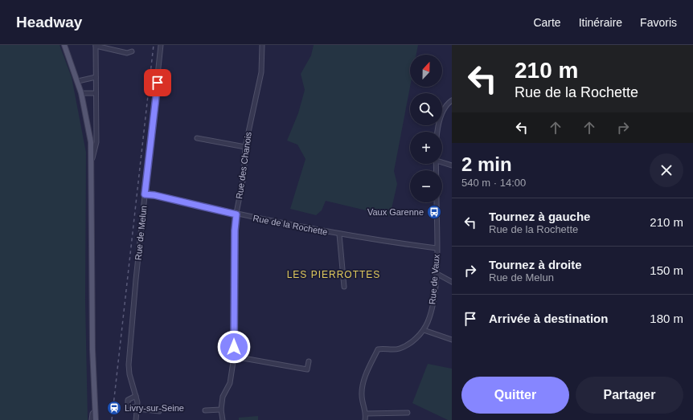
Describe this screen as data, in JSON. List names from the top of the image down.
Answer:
{
  "streets": {
    "street": [
      "Rue des Chanois",
      "Rue de la Rochette",
      "Rue de Melun",
      "Rue de Vaux"
    ]
  },
  "crossings": [
    ["Rue des Chanois", "Rue de la Rochette"],
    ["Rue de la Rochette", "Rue de Melun"],
    ["Rue de la Rochette", "Rue de Vaux"]
  ],
  "districts": ["LES PIERROTTES"],
  "places": {
    "bus stop": ["Vaux Garenne"],
    "station": ["Livry-sur-Seine"]
  },
  "north": "top",
  "page": {
    "header": "Headway",
    "nav": ["Carte", "Itinéraire", "Favoris"],
    "turn": ["210 m", "Rue de la Rochette"],
    "map_buttons": ["+", "−"],
    "heading": ["2 min", "540 m · 14:00"],
    "list": [
      {
        "name": "Tournez à gauche",
        "note": "Rue de la Rochette",
        "value": "210 m"
      },
      {
        "name": "Tournez à droite",
        "note": "Rue de Melun",
        "value": "150 m"
      },
      {
        "name": "Arrivée à destination",
        "value": "180 m"
      }
    ],
    "buttons": ["Quitter", "Partager"]
  }
}
